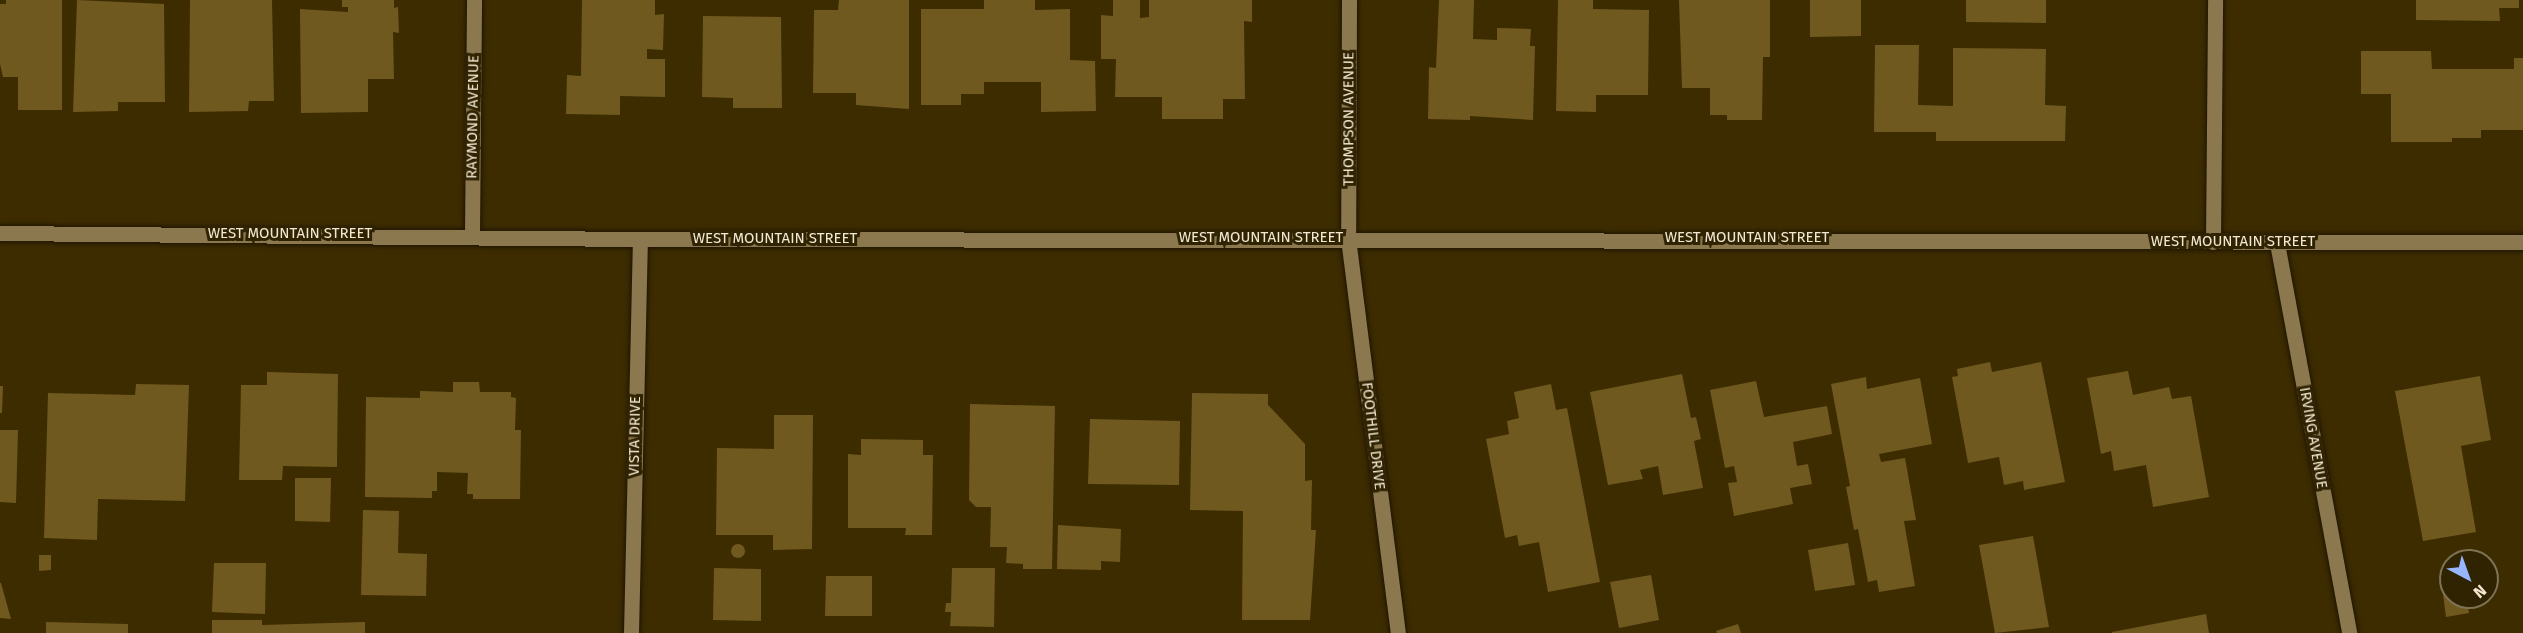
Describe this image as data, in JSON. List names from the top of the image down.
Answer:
{
  "streets": {
    "street": [
      "RAYMOND AVENUE",
      "THOMPSON AVENUE",
      "WEST MOUNTAIN STREET",
      "VISTA DRIVE",
      "FOOTHILL DRIVE",
      "IRVING AVENUE"
    ]
  },
  "crossings": [
    ["RAYMOND AVENUE", "WEST MOUNTAIN STREET"],
    ["THOMPSON AVENUE", "WEST MOUNTAIN STREET"],
    ["THOMPSON AVENUE", "FOOTHILL DRIVE"],
    ["WEST MOUNTAIN STREET", "VISTA DRIVE"],
    ["WEST MOUNTAIN STREET", "FOOTHILL DRIVE"],
    ["WEST MOUNTAIN STREET", "IRVING AVENUE"]
  ],
  "north": "bottom right"
}
